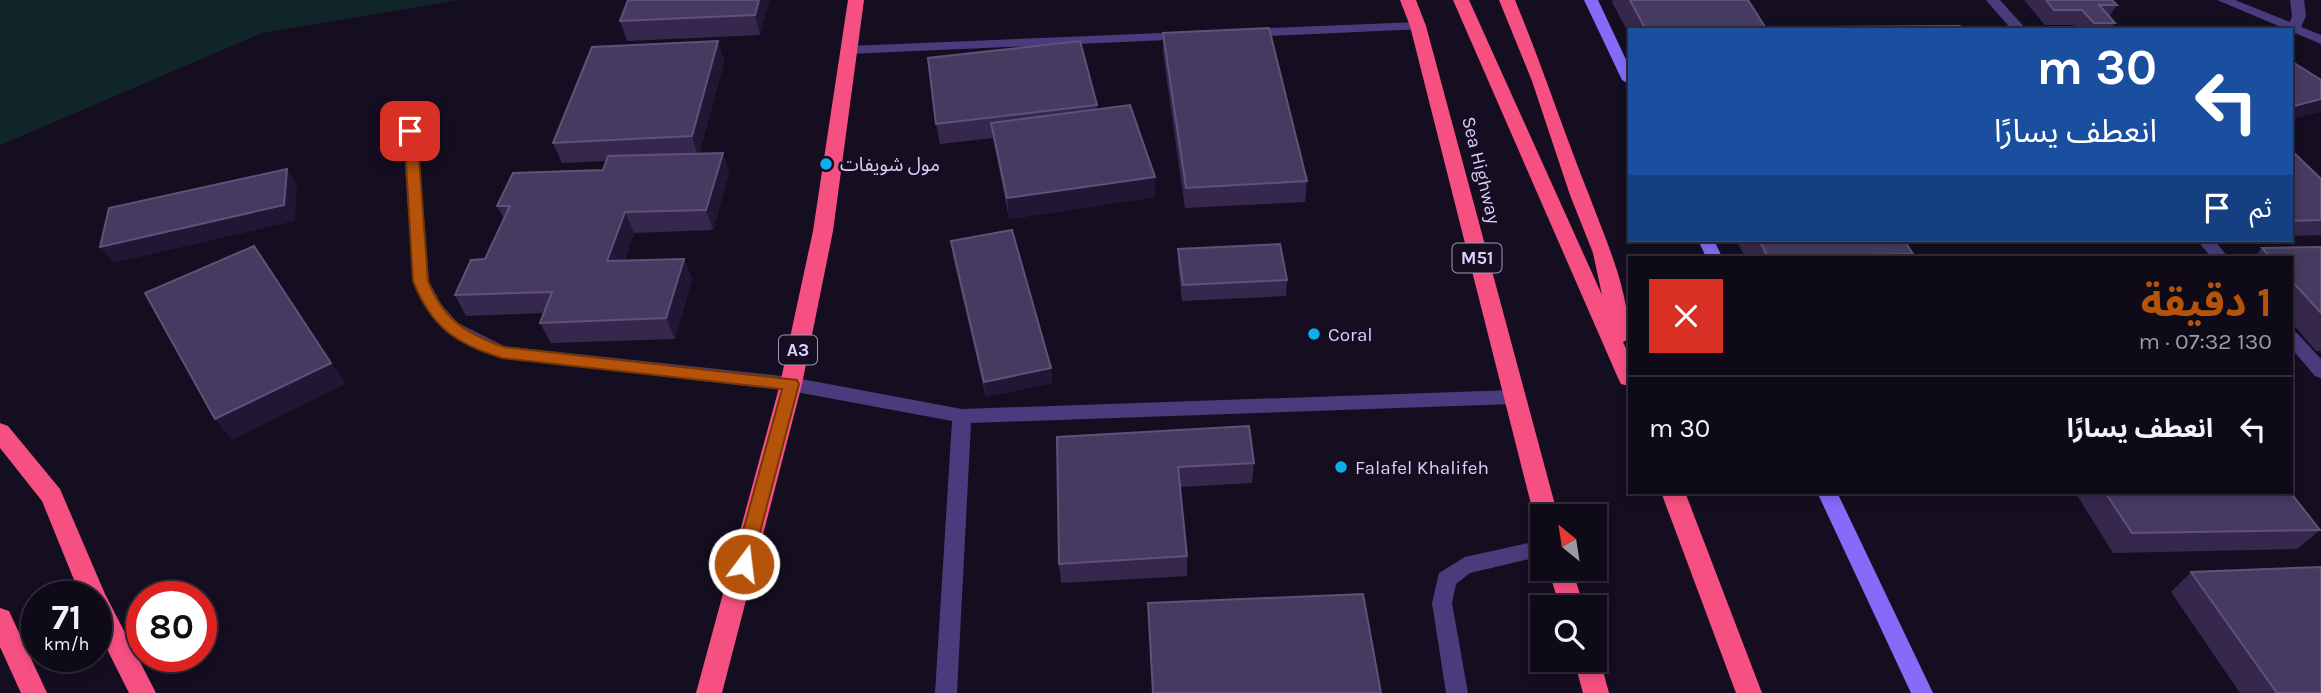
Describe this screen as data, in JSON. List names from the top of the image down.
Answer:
{
  "streets": {
    "highway": ["Sea Highway", "M51", "A3"]
  },
  "places": ["مول شويفات", "Coral", "Falafel Khalifeh"],
  "north": "top left",
  "page": {
    "turn": ["30 m", "انعطف يسارًا"],
    "then": "ثم",
    "heading": ["1 دقيقة", "130 m · 07:32"],
    "list": [
      {
        "name": "انعطف يسارًا",
        "value": "30 m"
      }
    ],
    "speed": "71 km/h",
    "limit": "80"
  }
}
